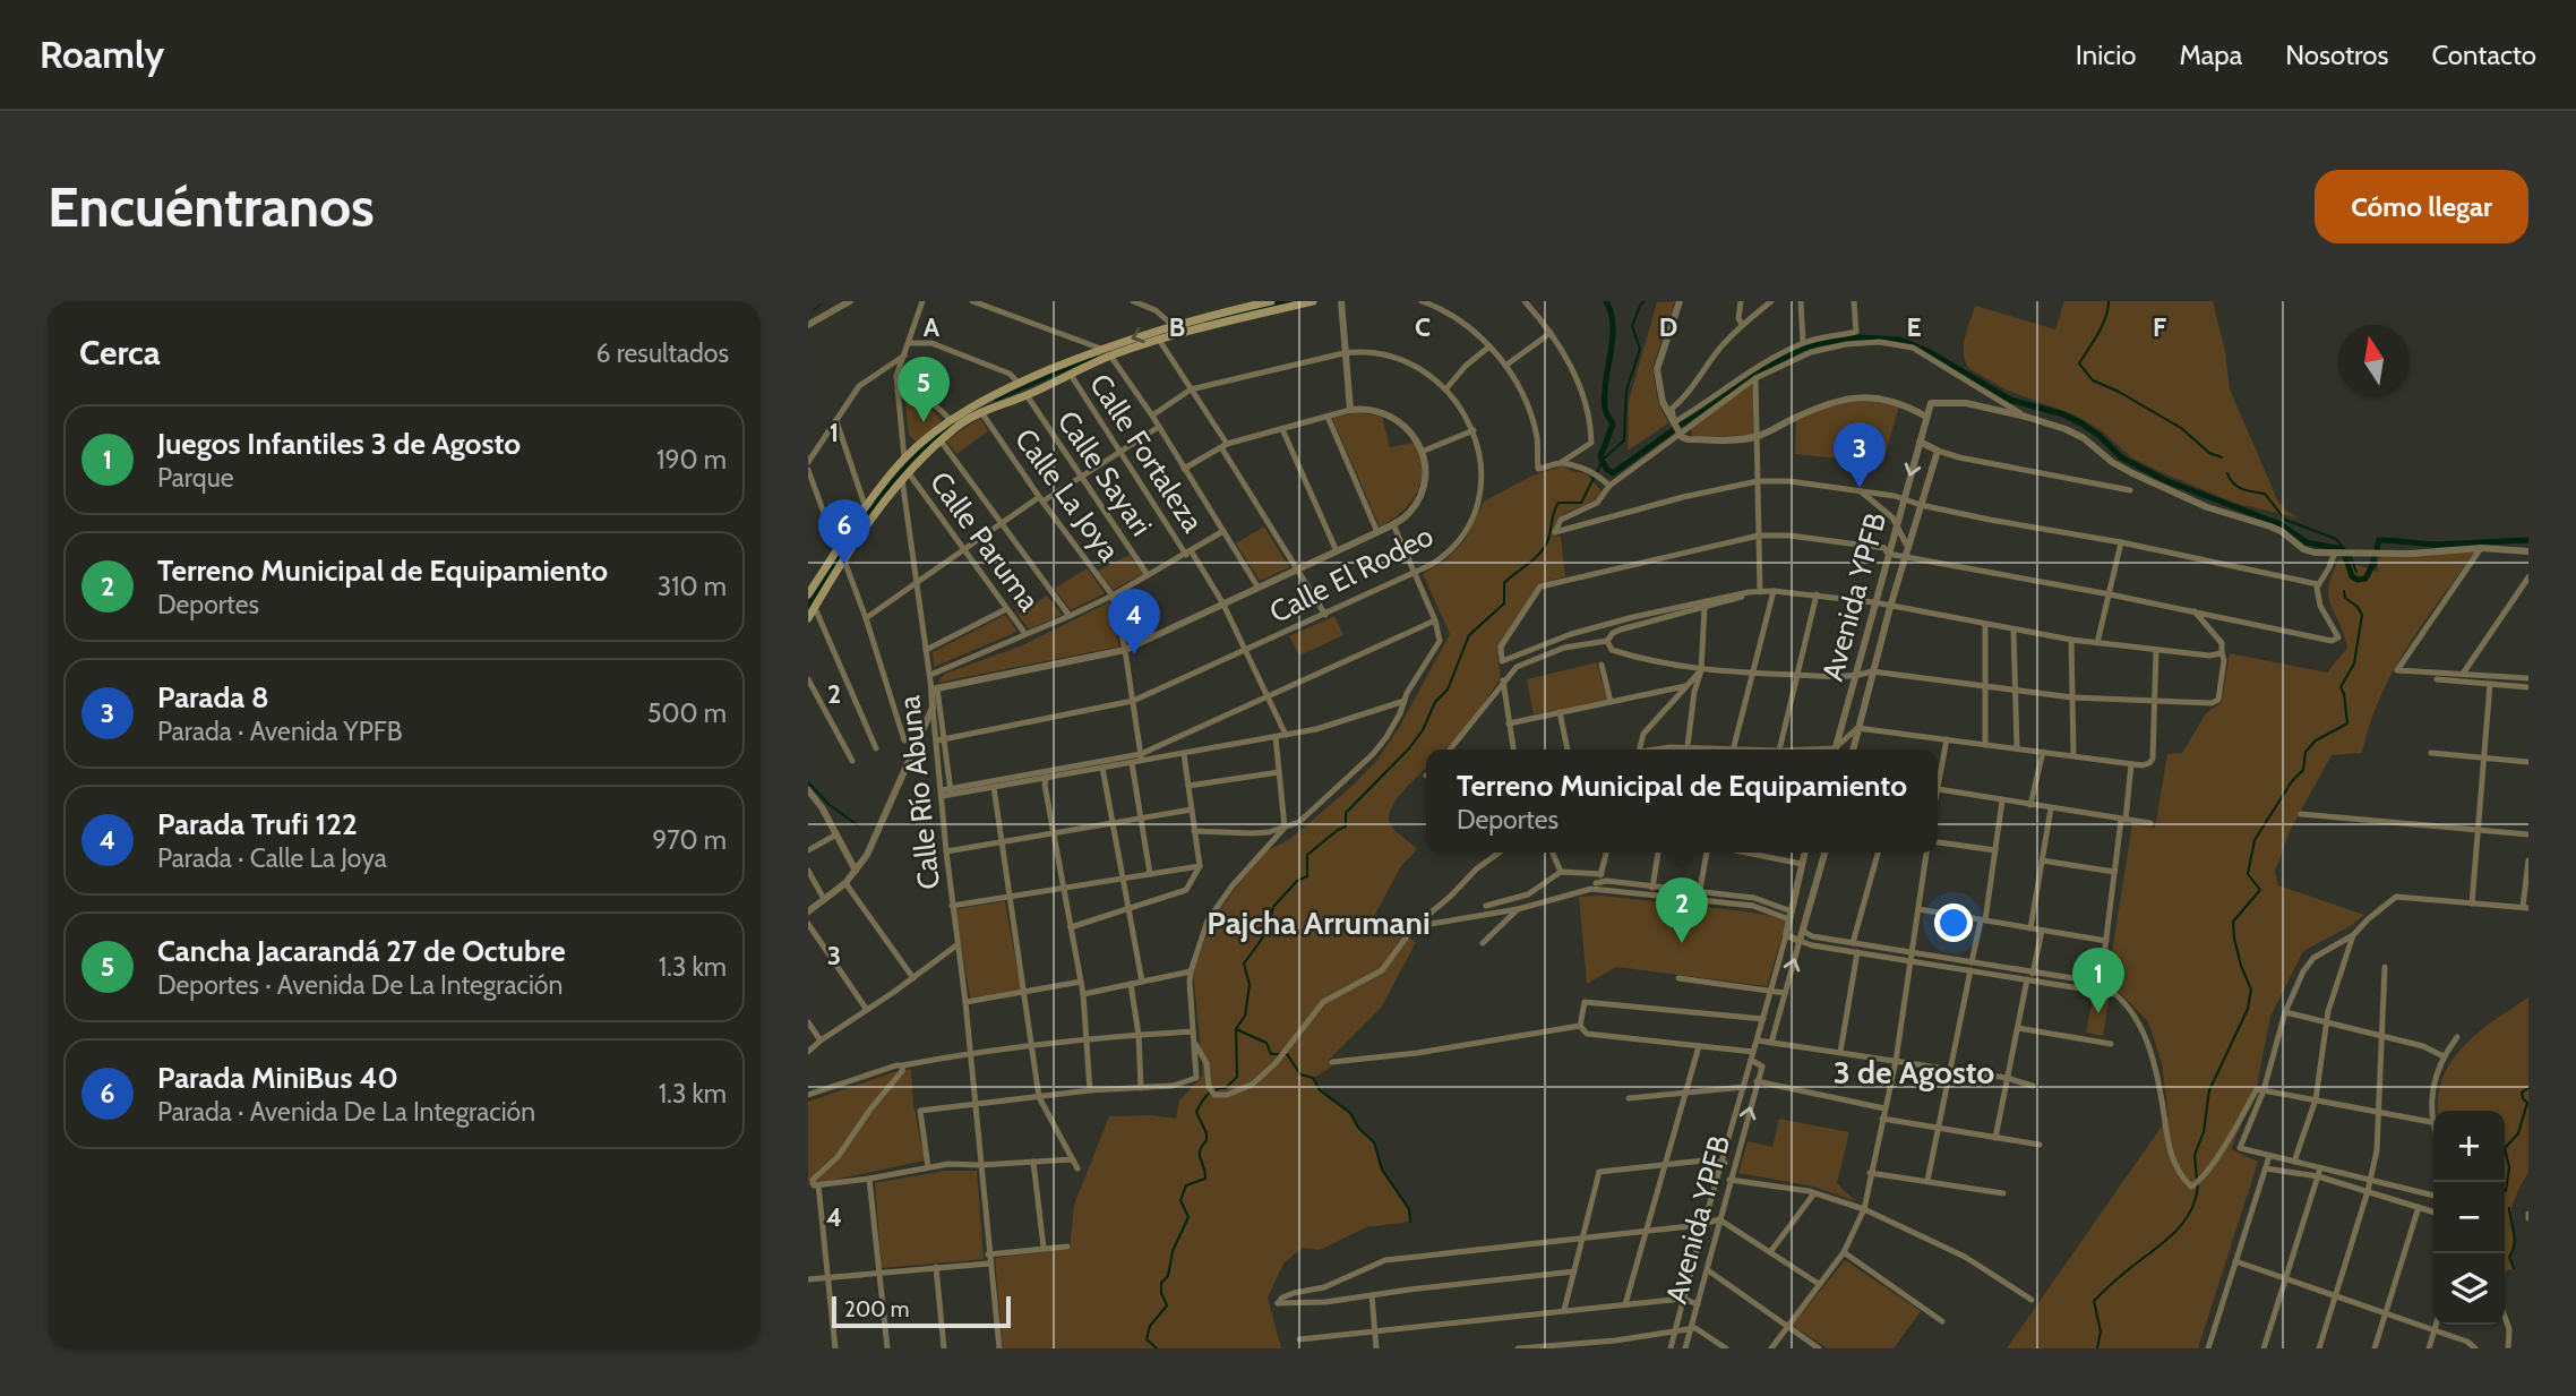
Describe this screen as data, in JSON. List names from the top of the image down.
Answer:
{
  "streets": {
    "street": [
      "Calle Fortaleza",
      "Calle Sayari",
      "Calle La Joya",
      "Calle Paruma",
      "Calle El Rodeo",
      "Avenida YPFB",
      "Calle Río Abuna"
    ]
  },
  "crossings": [
    ["Calle Fortaleza", "Calle El Rodeo"],
    ["Calle La Joya", "Calle El Rodeo"],
    ["Calle Paruma", "Calle Río Abuna"],
    ["Calle El Rodeo", "Calle Río Abuna"]
  ],
  "districts": ["Pajcha Arrumani", "3 de Agosto"],
  "scale_bar": "200 m",
  "north": "top",
  "page": {
    "header": "Roamly",
    "nav": [
      "Inicio",
      "Mapa",
      "Nosotros",
      "Contacto"
    ],
    "buttons": "Cómo llegar",
    "title": "Encuéntranos",
    "heading": ["Cerca", "6 resultados"],
    "pins": [
      "5",
      "3",
      "6",
      "4",
      "2",
      "1"
    ],
    "list": [
      {
        "mark": "1",
        "name": "Juegos Infantiles 3 de Agosto",
        "note": "Parque",
        "value": "190 m"
      },
      {
        "mark": "2",
        "name": "Terreno Municipal de Equipamiento",
        "note": "Deportes",
        "value": "310 m"
      },
      {
        "mark": "3",
        "name": "Parada 8",
        "note": "Parada · Avenida YPFB",
        "value": "500 m"
      },
      {
        "mark": "4",
        "name": "Parada Trufi 122",
        "note": "Parada · Calle La Joya",
        "value": "970 m"
      },
      {
        "mark": "5",
        "name": "Cancha Jacarandá 27 de Octubre",
        "note": "Deportes · Avenida De La Integración",
        "value": "1.3 km"
      },
      {
        "mark": "6",
        "name": "Parada MiniBus 40",
        "note": "Parada · Avenida De La Integración",
        "value": "1.3 km"
      }
    ],
    "popup": ["Terreno Municipal de Equipamiento", "Deportes"],
    "map_buttons": ["+", "−"],
    "scale": "200 m"
  },
  "grid": {
    "columns": [
      "A",
      "B",
      "C",
      "D",
      "E",
      "F"
    ],
    "rows": [
      "1",
      "2",
      "3",
      "4"
    ]
  }
}
